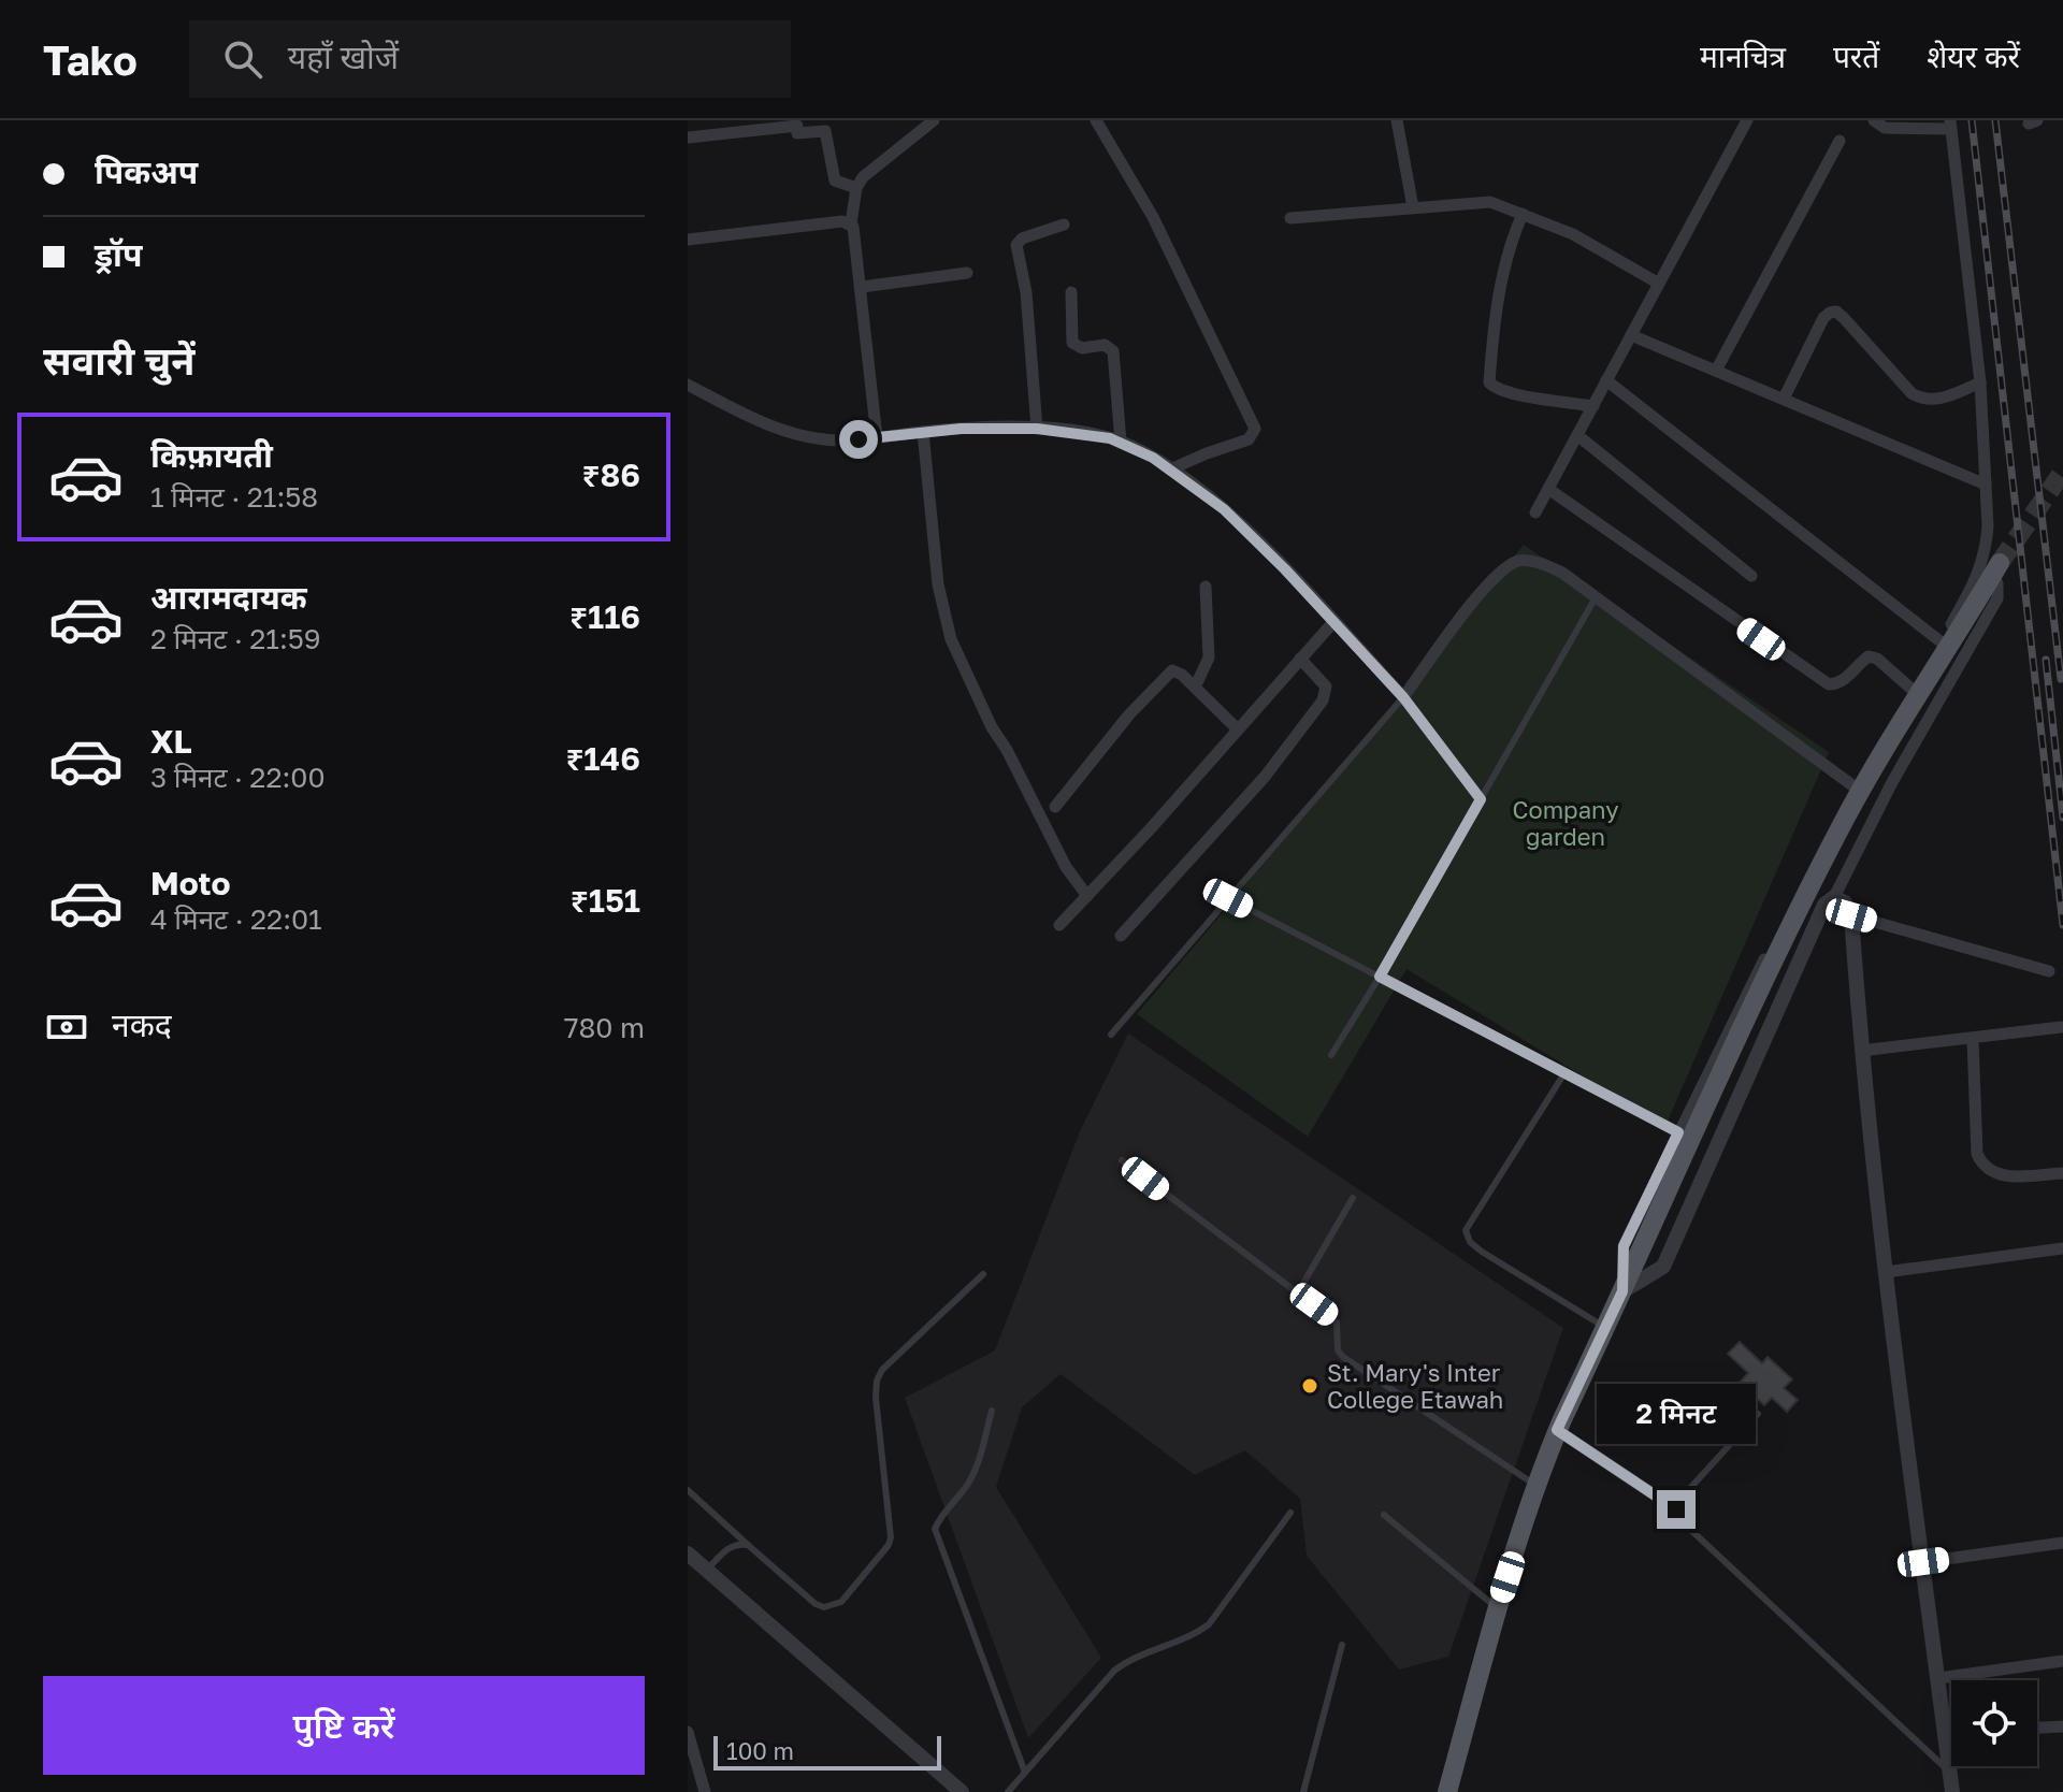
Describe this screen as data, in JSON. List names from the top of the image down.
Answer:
{
  "parks": ["Company garden"],
  "places": ["St. Mary's Inter College Etawah"],
  "scale_bar": "100 m",
  "page": {
    "header": "Tako",
    "search": "यहाँ खोजें",
    "nav": ["मानचित्र", "परतें", "शेयर करें"],
    "banner": ["पिकअप", "ड्रॉप"],
    "heading": "सवारी चुनें",
    "list": [
      {
        "name": "किफ़ायती",
        "note": "1 मिनट · 21:58",
        "value": "₹86"
      },
      {
        "name": "आरामदायक",
        "note": "2 मिनट · 21:59",
        "value": "₹116"
      },
      {
        "name": "XL",
        "note": "3 मिनट · 22:00",
        "value": "₹146"
      },
      {
        "name": "Moto",
        "note": "4 मिनट · 22:01",
        "value": "₹151"
      }
    ],
    "pay": ["नकद", "780 m"],
    "bubble": "2 मिनट",
    "buttons": "पुष्टि करें",
    "scale": "100 m"
  }
}
